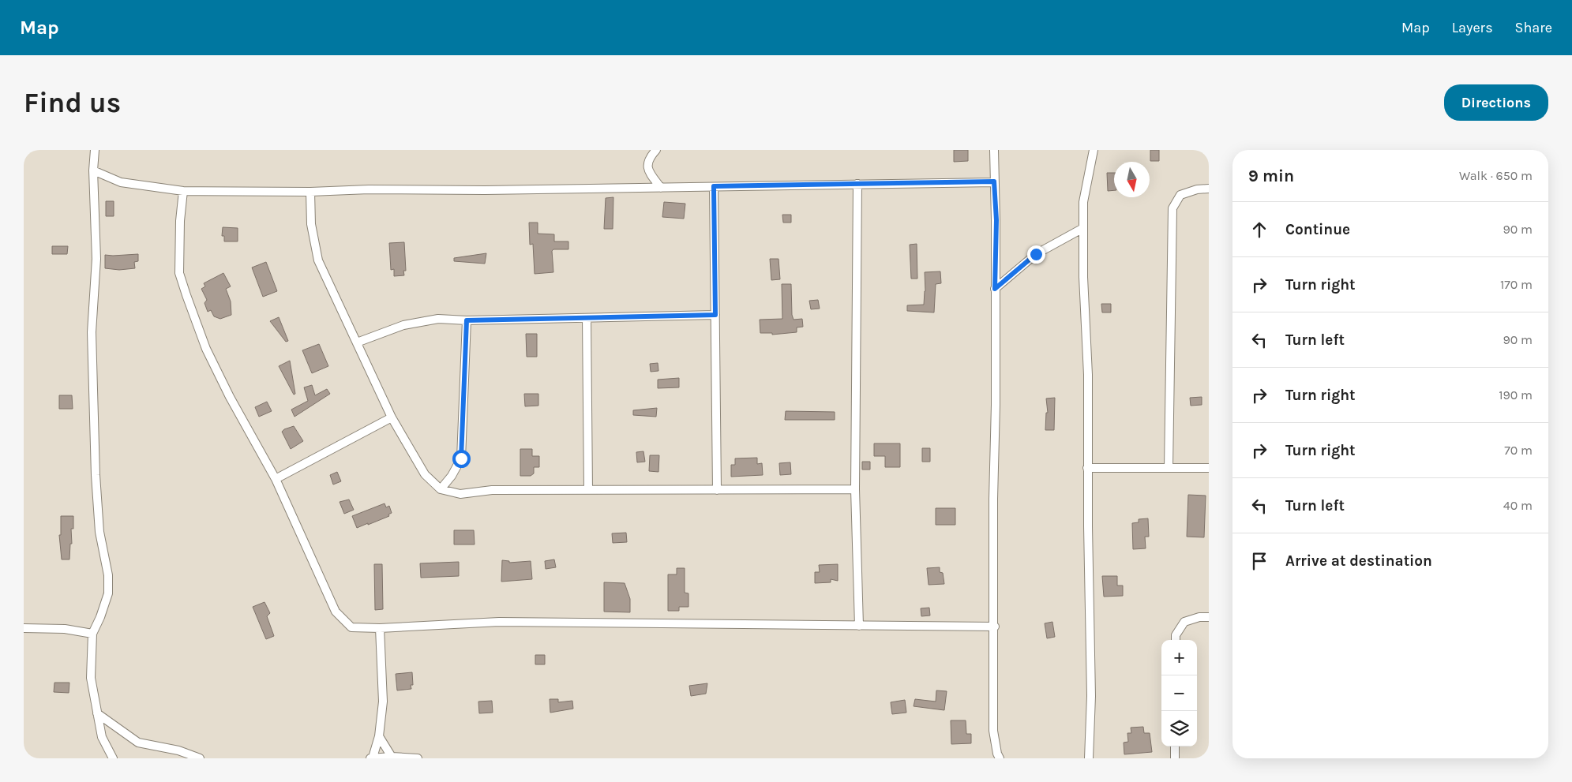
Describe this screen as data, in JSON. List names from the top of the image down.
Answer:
{
  "north": "bottom",
  "page": {
    "header": "Map",
    "nav": ["Map", "Layers", "Share"],
    "buttons": "Directions",
    "title": "Find us",
    "heading": ["9 min", "Walk · 650 m"],
    "list": [
      ["Continue", "90 m"],
      ["Turn right", "170 m"],
      ["Turn left", "90 m"],
      ["Turn right", "190 m"],
      ["Turn right", "70 m"],
      ["Turn left", "40 m"],
      "Arrive at destination"
    ],
    "map_buttons": ["+", "−"]
  }
}
